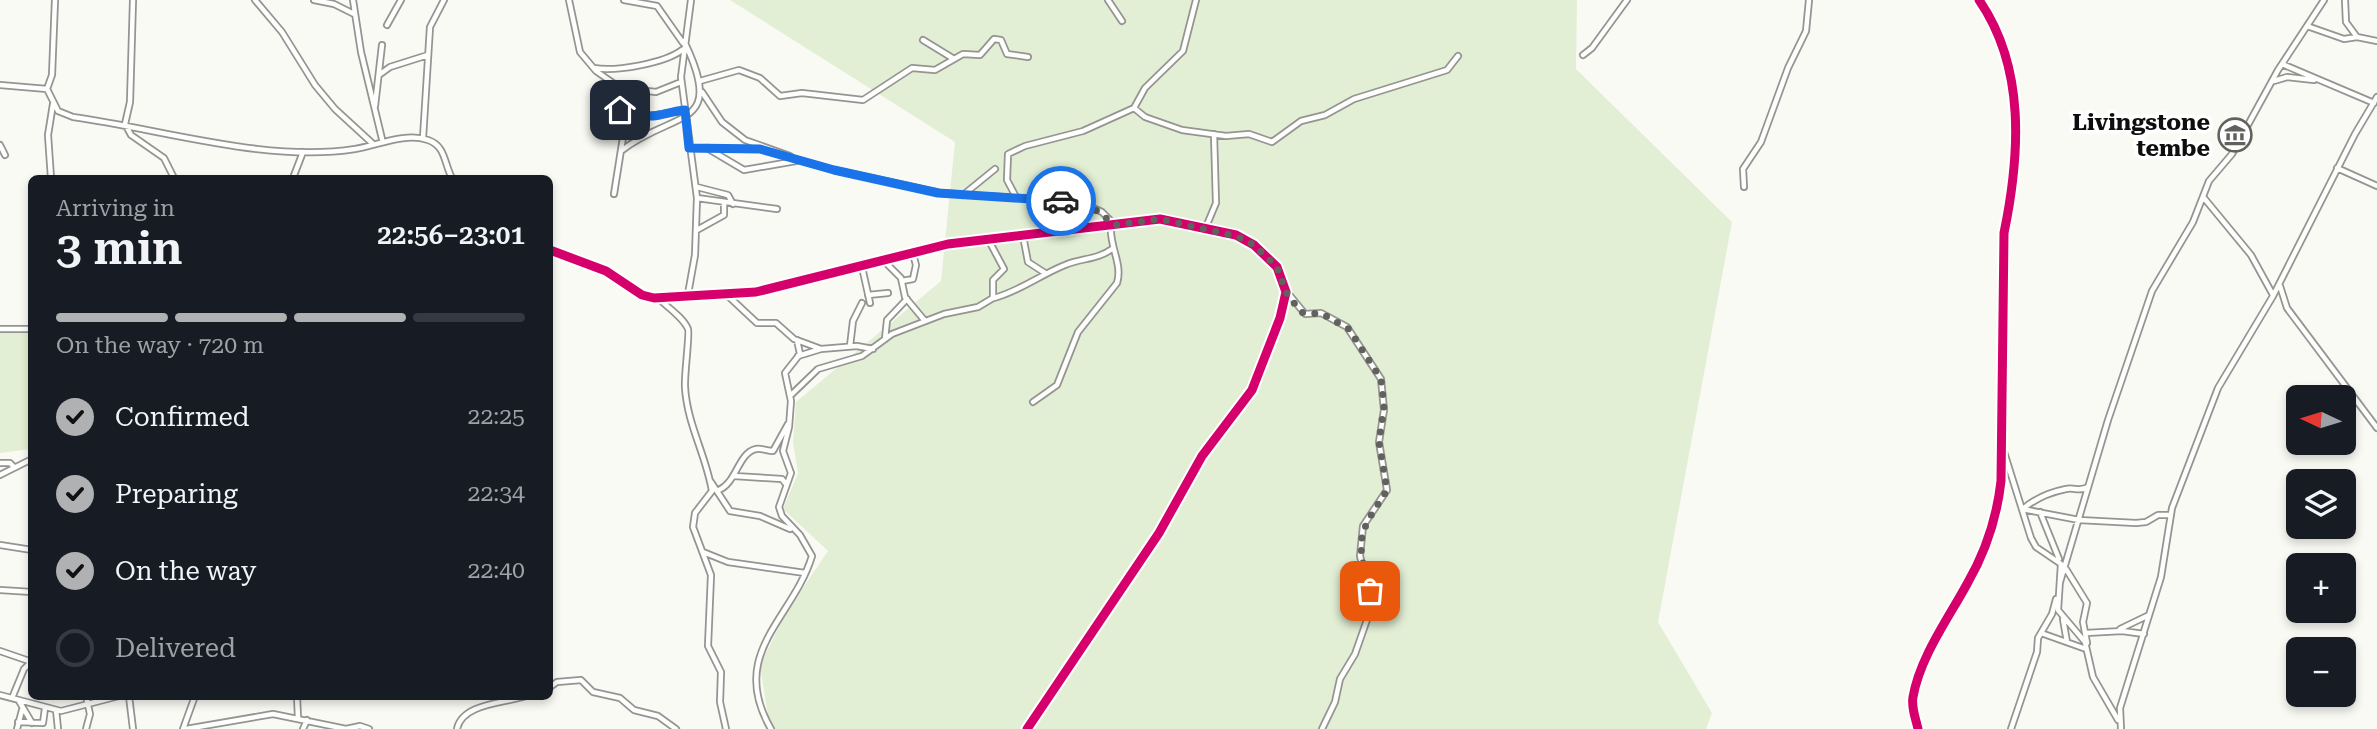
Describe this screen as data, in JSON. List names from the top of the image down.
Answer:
{
  "places": {
    "museum": ["Livingstone tembe"]
  },
  "north": "left",
  "page": {
    "heading": ["3 min", "Arriving in", "22:56–23:01"],
    "bar": "On the way · 720 m",
    "list": [
      ["Confirmed", "22:25"],
      ["Preparing", "22:34"],
      ["On the way", "22:40"],
      "Delivered"
    ],
    "map_buttons": ["+", "−"]
  }
}
